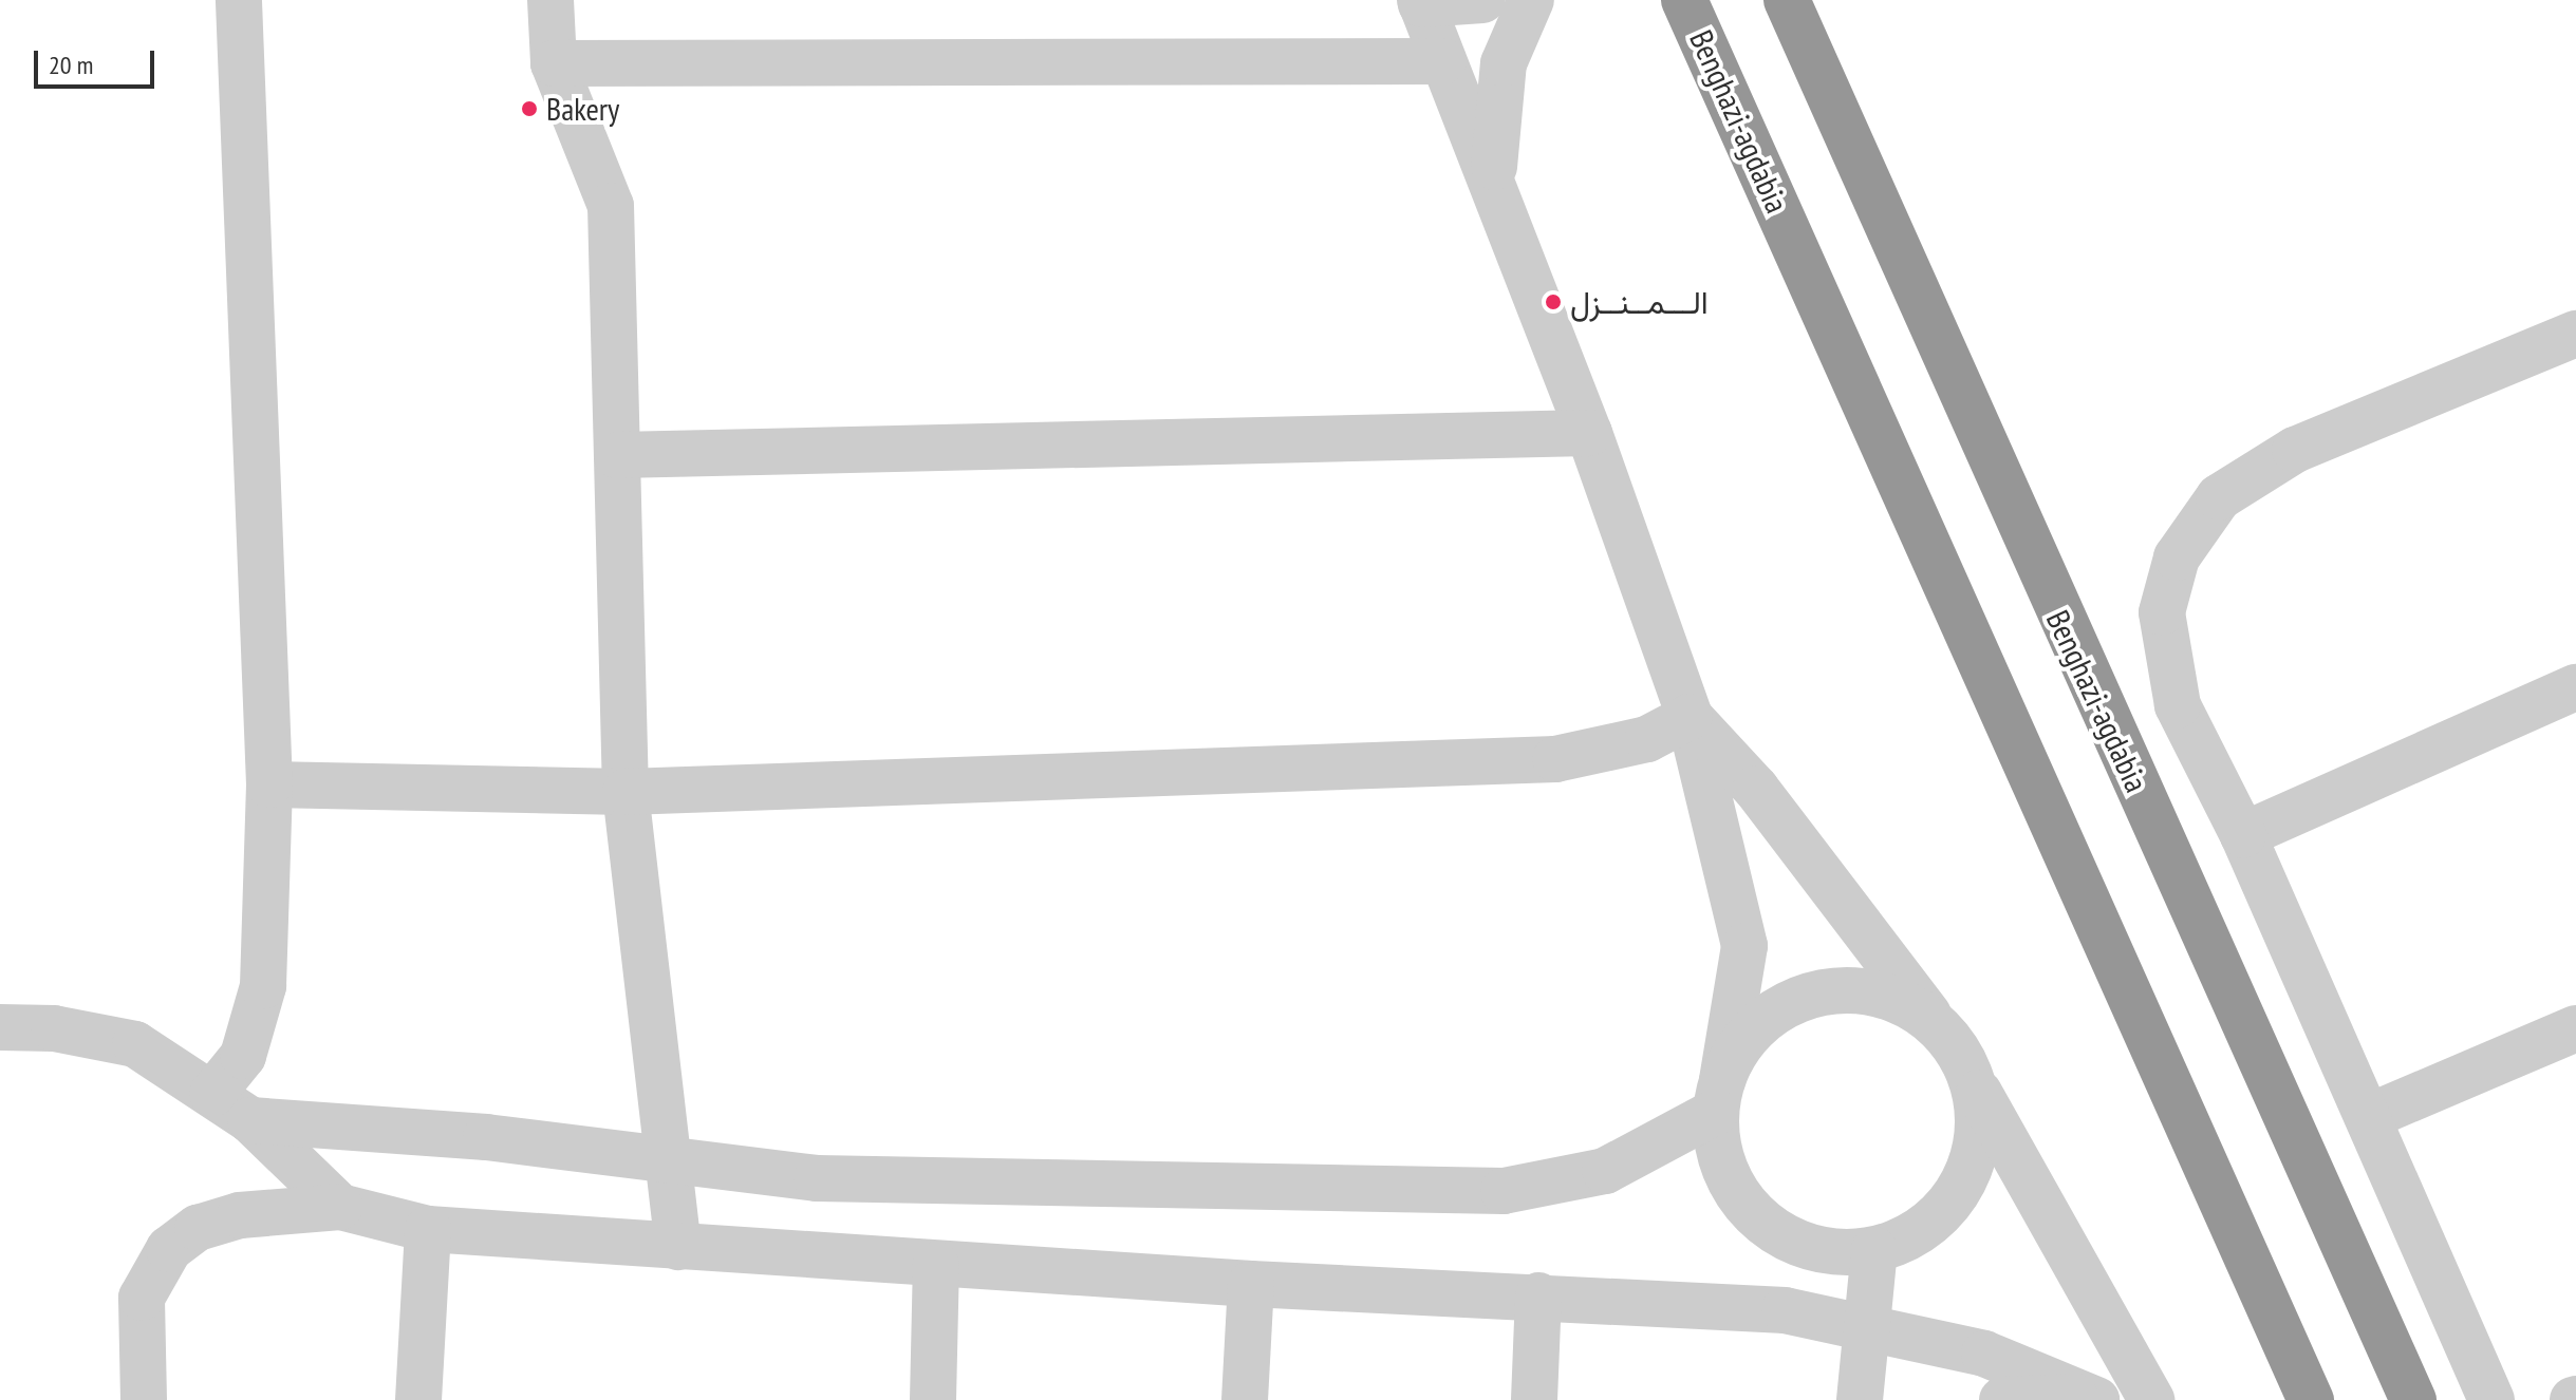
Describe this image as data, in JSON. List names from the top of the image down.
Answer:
{
  "streets": {
    "highway": ["Benghazi-agdabia"]
  },
  "places": ["Bakery", "الـــمــنــزل"],
  "scale_bar": "20 m"
}
